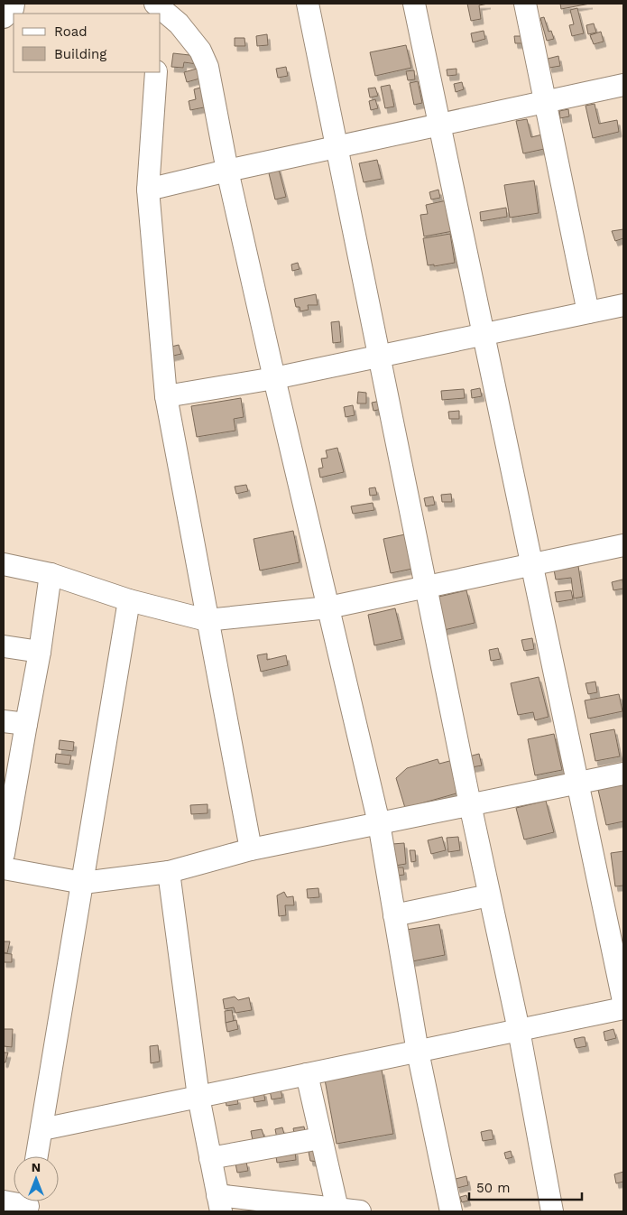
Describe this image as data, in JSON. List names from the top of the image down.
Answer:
{
  "legend": ["Road", "Building"],
  "scale_bar": "50 m",
  "north": "top"
}
